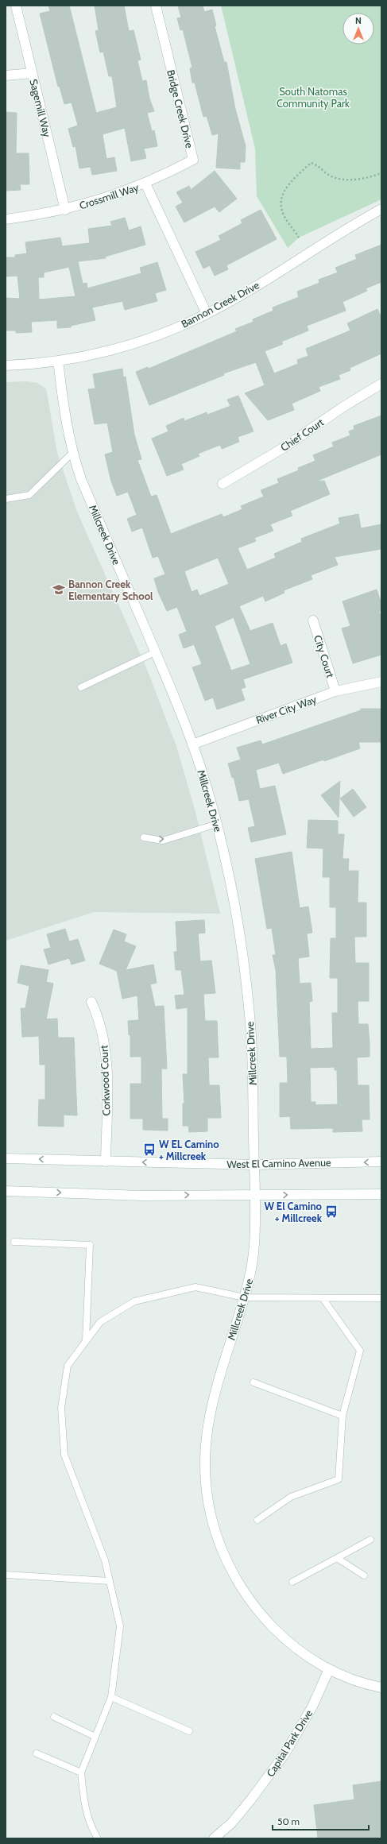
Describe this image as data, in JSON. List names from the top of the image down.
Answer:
{
  "streets": {
    "street": [
      "Sagemill Way",
      "Bridge Creek Drive",
      "Crossmill Way",
      "Bannon Creek Drive",
      "Chief Court",
      "Millcreek Drive",
      "City Court",
      "River City Way",
      "Corkwood Court",
      "West El Camino Avenue",
      "Capital Park Drive"
    ]
  },
  "crossings": [
    ["Sagemill Way", "Crossmill Way"],
    ["Bridge Creek Drive", "Crossmill Way"],
    ["Crossmill Way", "Bannon Creek Drive"],
    ["Bannon Creek Drive", "Millcreek Drive"],
    ["Millcreek Drive", "River City Way"],
    ["Millcreek Drive", "West El Camino Avenue"],
    ["Millcreek Drive", "Capital Park Drive"],
    ["City Court", "River City Way"],
    ["Corkwood Court", "West El Camino Avenue"]
  ],
  "parks": ["South Natomas Community Park"],
  "places": {
    "school or university": ["Bannon Creek Elementary School"],
    "bus stop": ["W EL Camino + Millcreek", "W El Camino + Millcreek"]
  },
  "scale_bar": "50 m",
  "north": "top"
}
